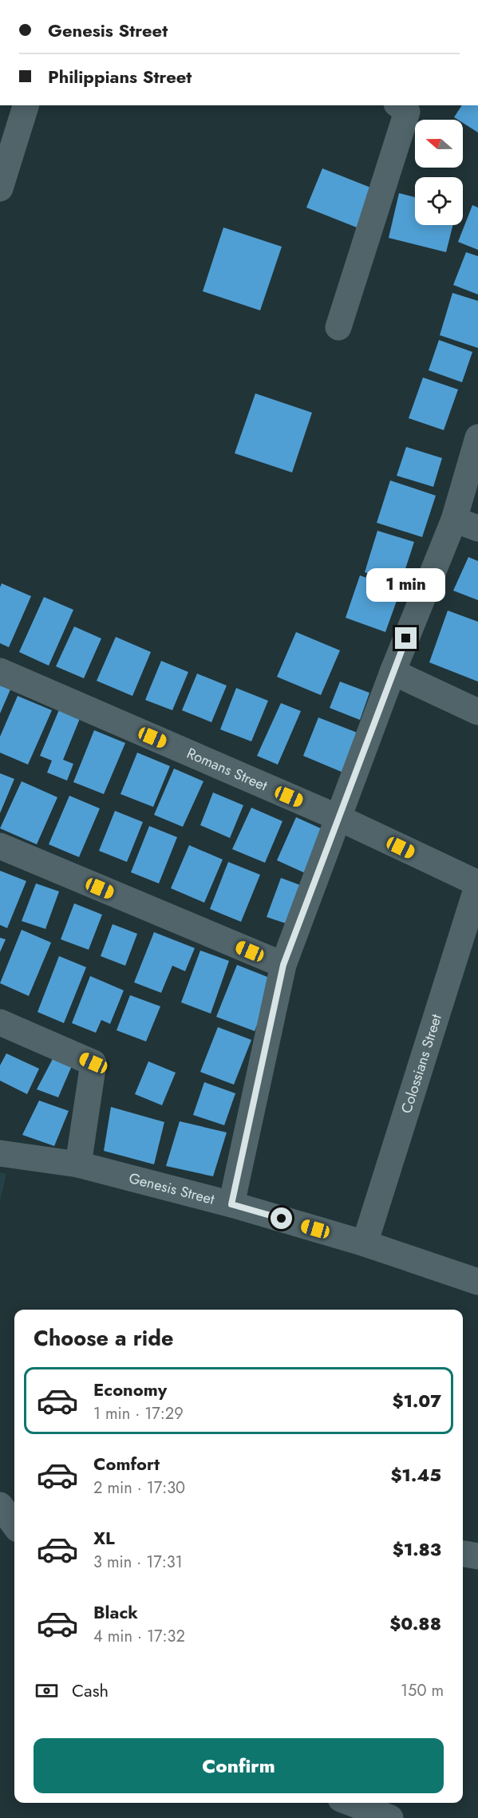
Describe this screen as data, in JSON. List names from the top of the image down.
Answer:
{
  "streets": {
    "street": ["Romans Street", "Colossians Street", "Genesis Street"]
  },
  "crossings": [
    ["Romans Street", "Colossians Street"],
    ["Colossians Street", "Genesis Street"]
  ],
  "north": "left",
  "page": {
    "banner": ["Genesis Street", "Philippians Street"],
    "bubble": "1 min",
    "heading": "Choose a ride",
    "list": [
      {
        "name": "Economy",
        "note": "1 min · 17:29",
        "value": "$1.07"
      },
      {
        "name": "Comfort",
        "note": "2 min · 17:30",
        "value": "$1.45"
      },
      {
        "name": "XL",
        "note": "3 min · 17:31",
        "value": "$1.83"
      },
      {
        "name": "Black",
        "note": "4 min · 17:32",
        "value": "$0.88"
      }
    ],
    "pay": ["Cash", "150 m"],
    "buttons": "Confirm"
  }
}
